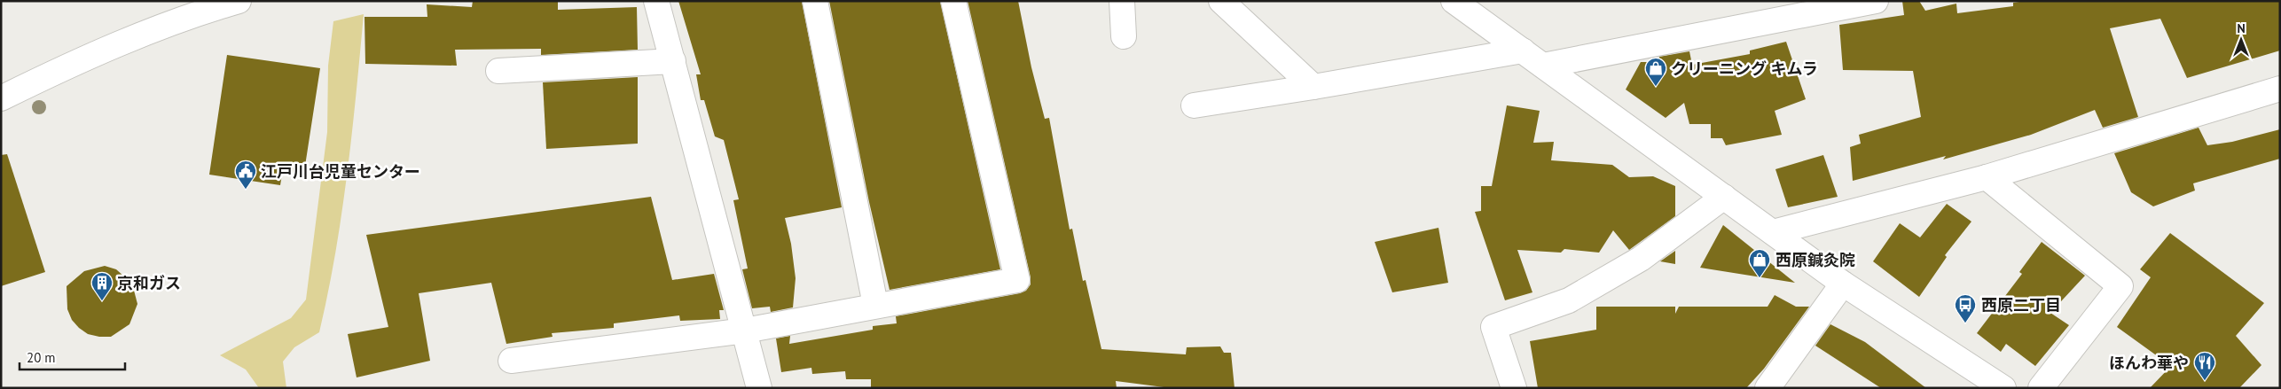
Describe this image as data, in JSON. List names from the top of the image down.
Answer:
{
  "places": {
    "shop": ["クリーニング キムラ", "西原鍼灸院"],
    "public building": ["江戸川台児童センター"],
    "building": ["京和ガス"],
    "bus stop": ["西原二丁目"],
    "restaurant": ["ほんわ華や"]
  },
  "scale_bar": "20 m",
  "north": "top"
}
